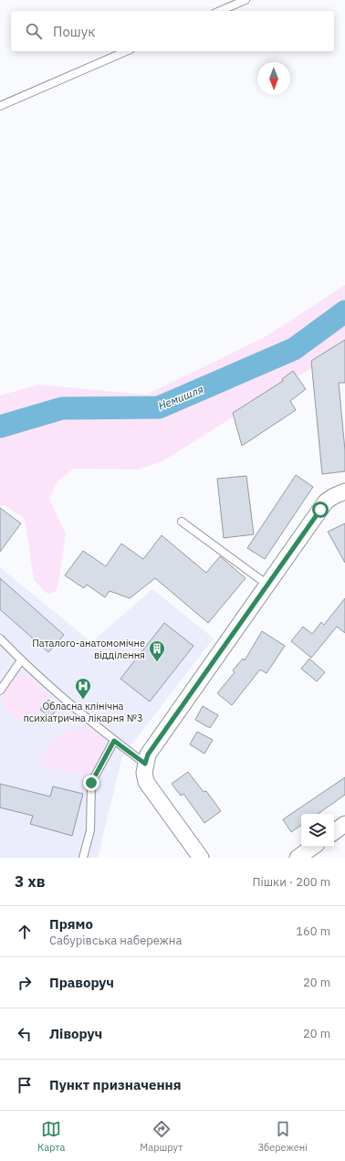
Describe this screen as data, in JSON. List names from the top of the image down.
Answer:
{
  "water": ["Немишля"],
  "places": {
    "building": ["Паталого-анатомомічне відділення"],
    "hospital": ["Обласна клінічна психіатрична лікарня №3"]
  },
  "north": "bottom",
  "page": {
    "search": "Пошук",
    "heading": ["3 хв", "Пішки · 200 m"],
    "list": [
      ["Прямо", "Сабурівська набережна", "160 m"],
      ["Праворуч", "20 m"],
      ["Ліворуч", "20 m"],
      "Пункт призначення"
    ],
    "nav": ["Карта", "Маршрут", "Збережені"]
  }
}
